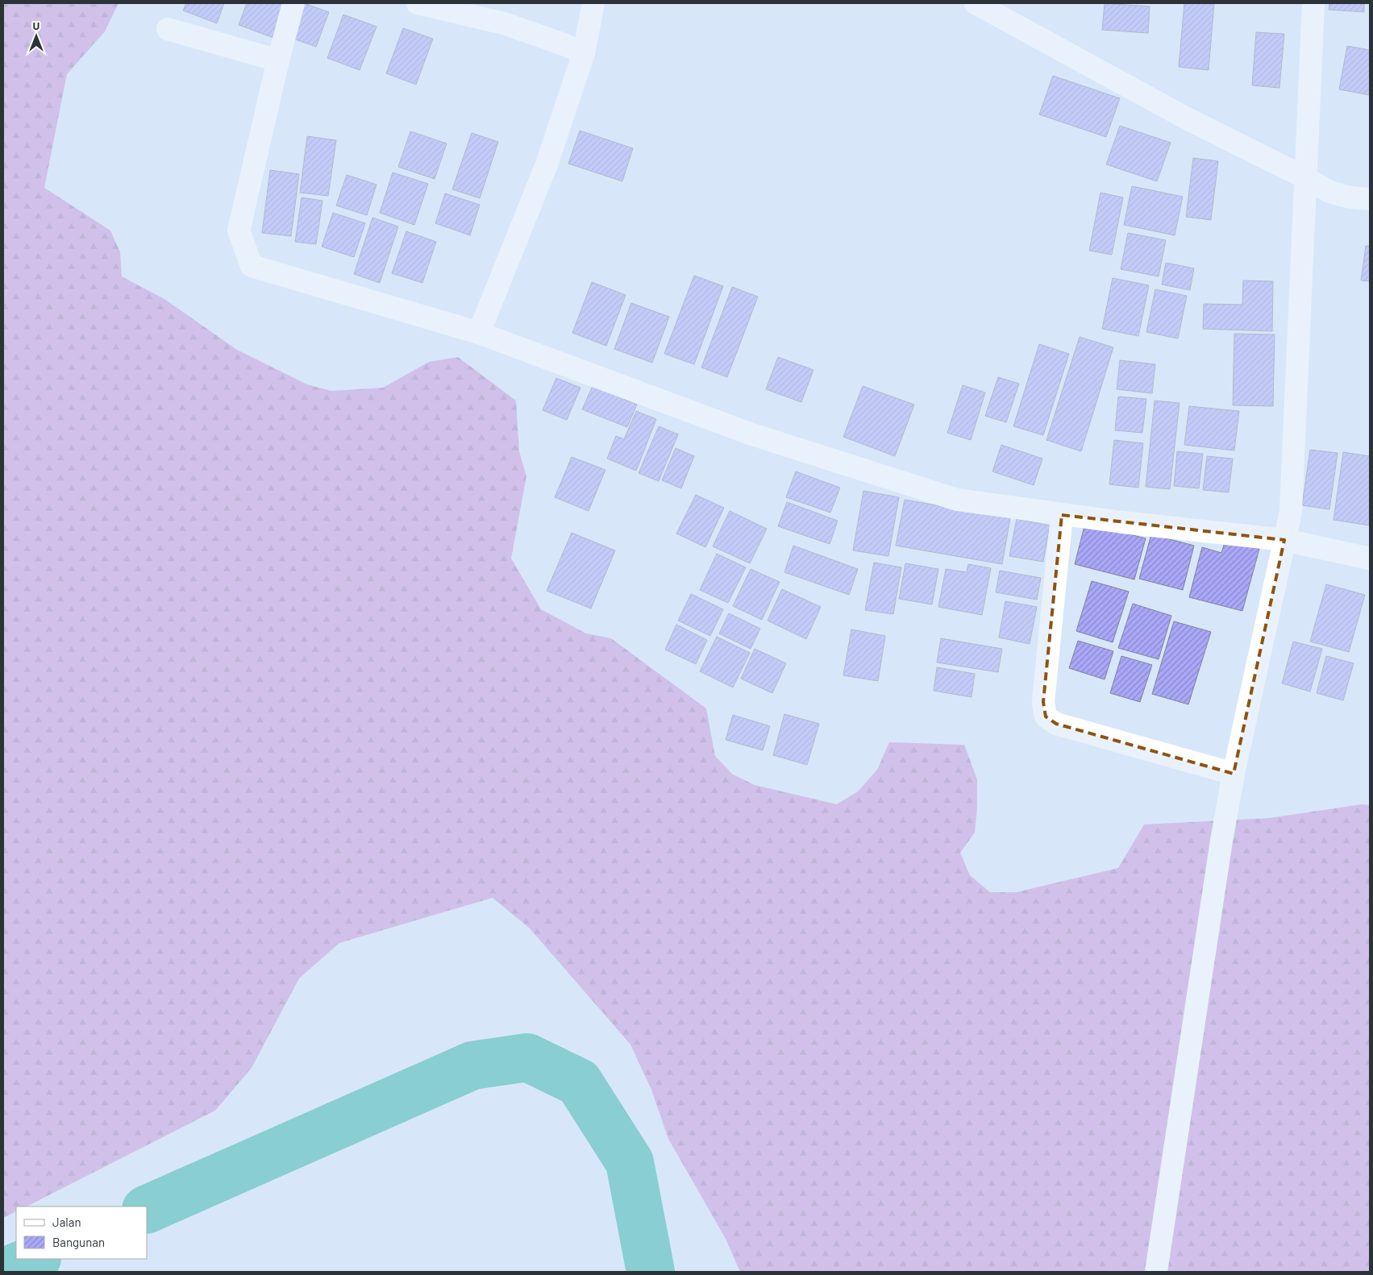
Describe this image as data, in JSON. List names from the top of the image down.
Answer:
{
  "legend": ["Jalan", "Bangunan"],
  "north": "top"
}
